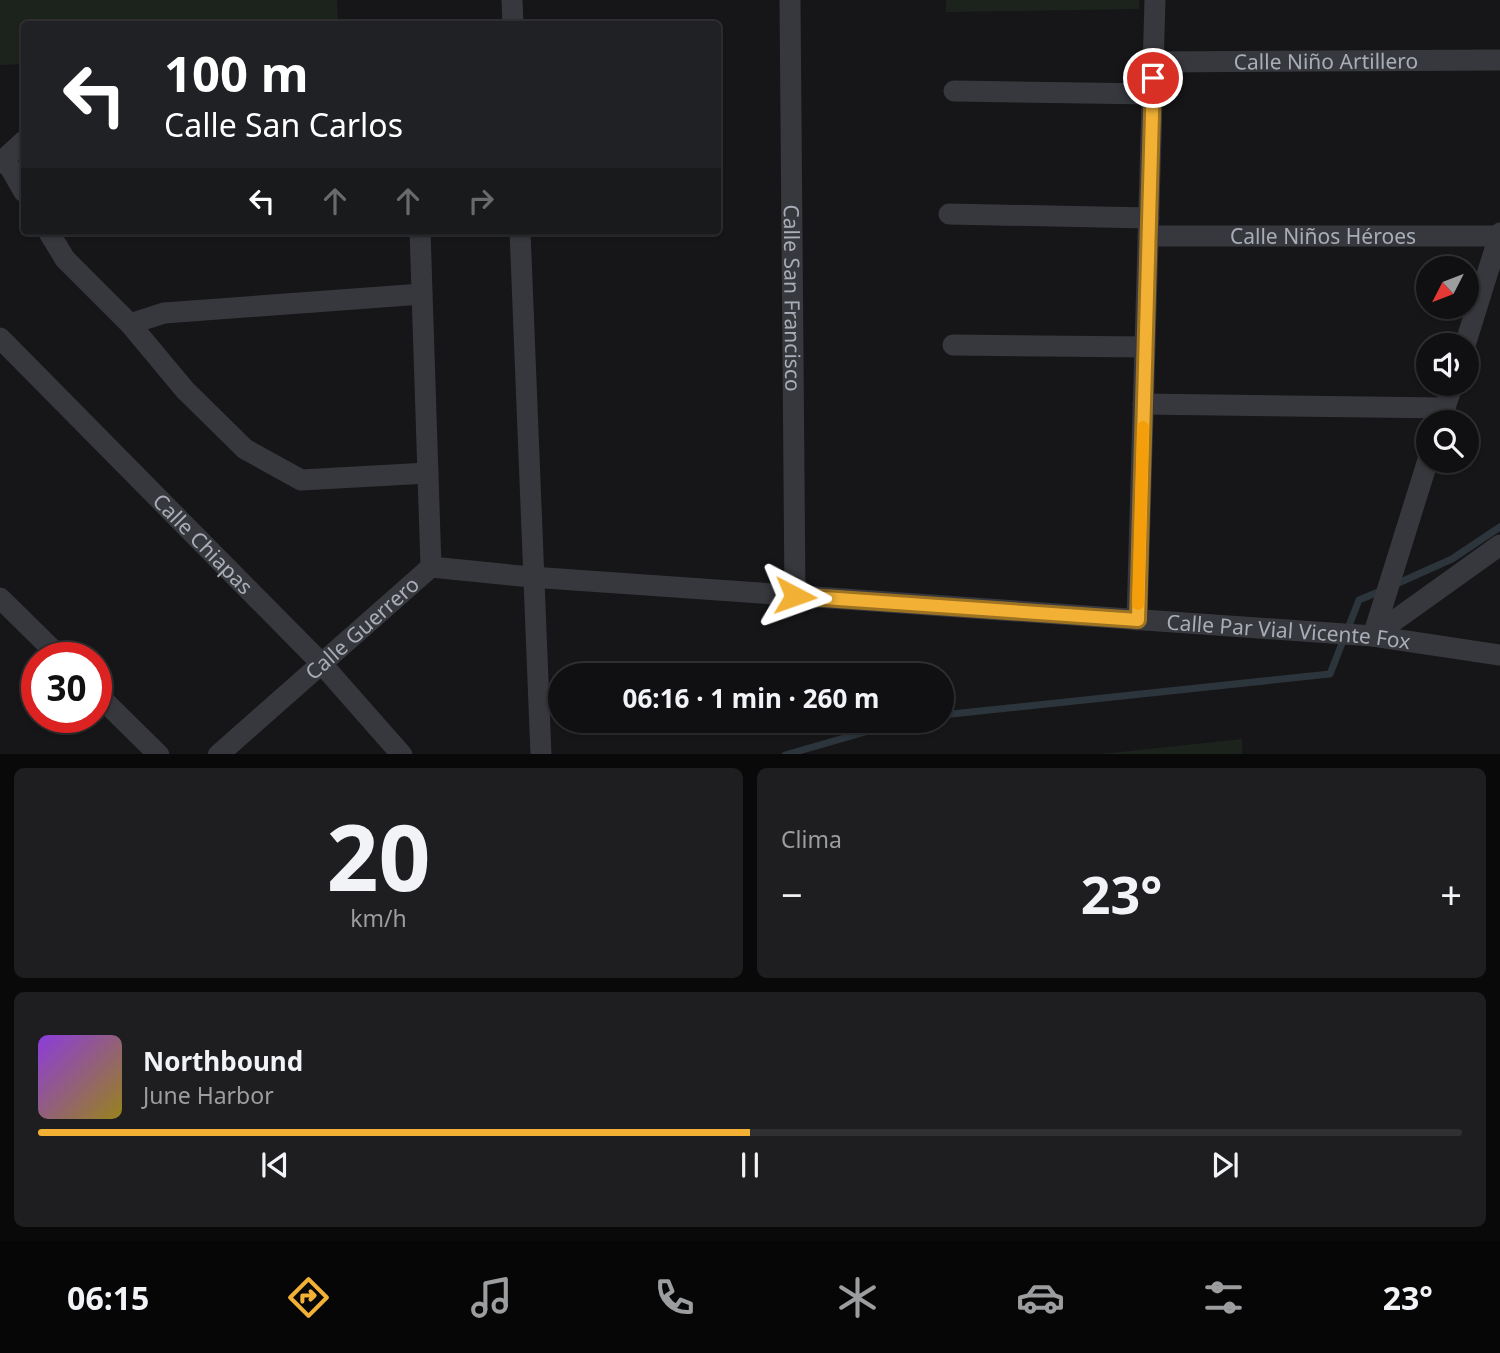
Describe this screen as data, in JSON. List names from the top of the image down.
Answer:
{
  "streets": {
    "street": [
      "Calle Niño Artillero",
      "Calle Niños Héroes",
      "Calle San Francisco",
      "Calle Chiapas",
      "Calle Guerrero",
      "Calle Par Vial Vicente Fox"
    ]
  },
  "crossings": [
    ["Calle San Francisco", "Calle Par Vial Vicente Fox"],
    ["Calle Chiapas", "Calle Guerrero"],
    ["Calle Guerrero", "Calle Par Vial Vicente Fox"]
  ],
  "north": "bottom left",
  "page": {
    "turn": ["100 m", "Calle San Carlos"],
    "limit": "30",
    "trip": "06:16 · 1 min · 260 m",
    "tile": [
      ["20", "km/h"],
      "Clima"
    ],
    "heat": ["−", "23°", "+"],
    "song": ["Northbound", "June Harbor"],
    "tabs": ["06:15", "23°"]
  }
}
